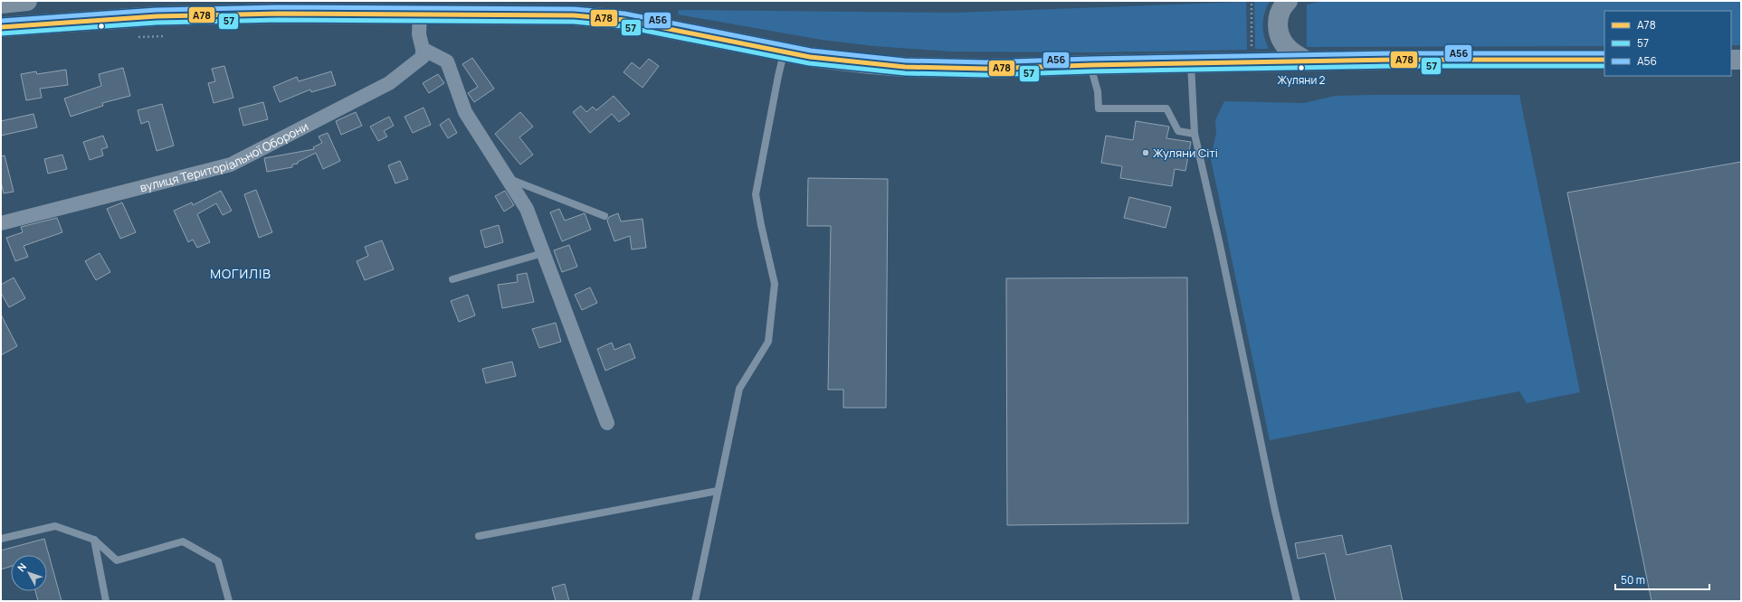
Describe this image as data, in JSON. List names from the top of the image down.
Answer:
{
  "streets": {
    "street": ["вулиця Територіальної Оборони"]
  },
  "districts": ["МОГИЛІВ"],
  "places": ["Жуляни 2", "Жуляни Сіті"],
  "lines": ["transit line A56", "transit line А78", "transit line 57"],
  "legend": ["А78", "57", "A56"],
  "scale_bar": "50 m",
  "north": "top left"
}
